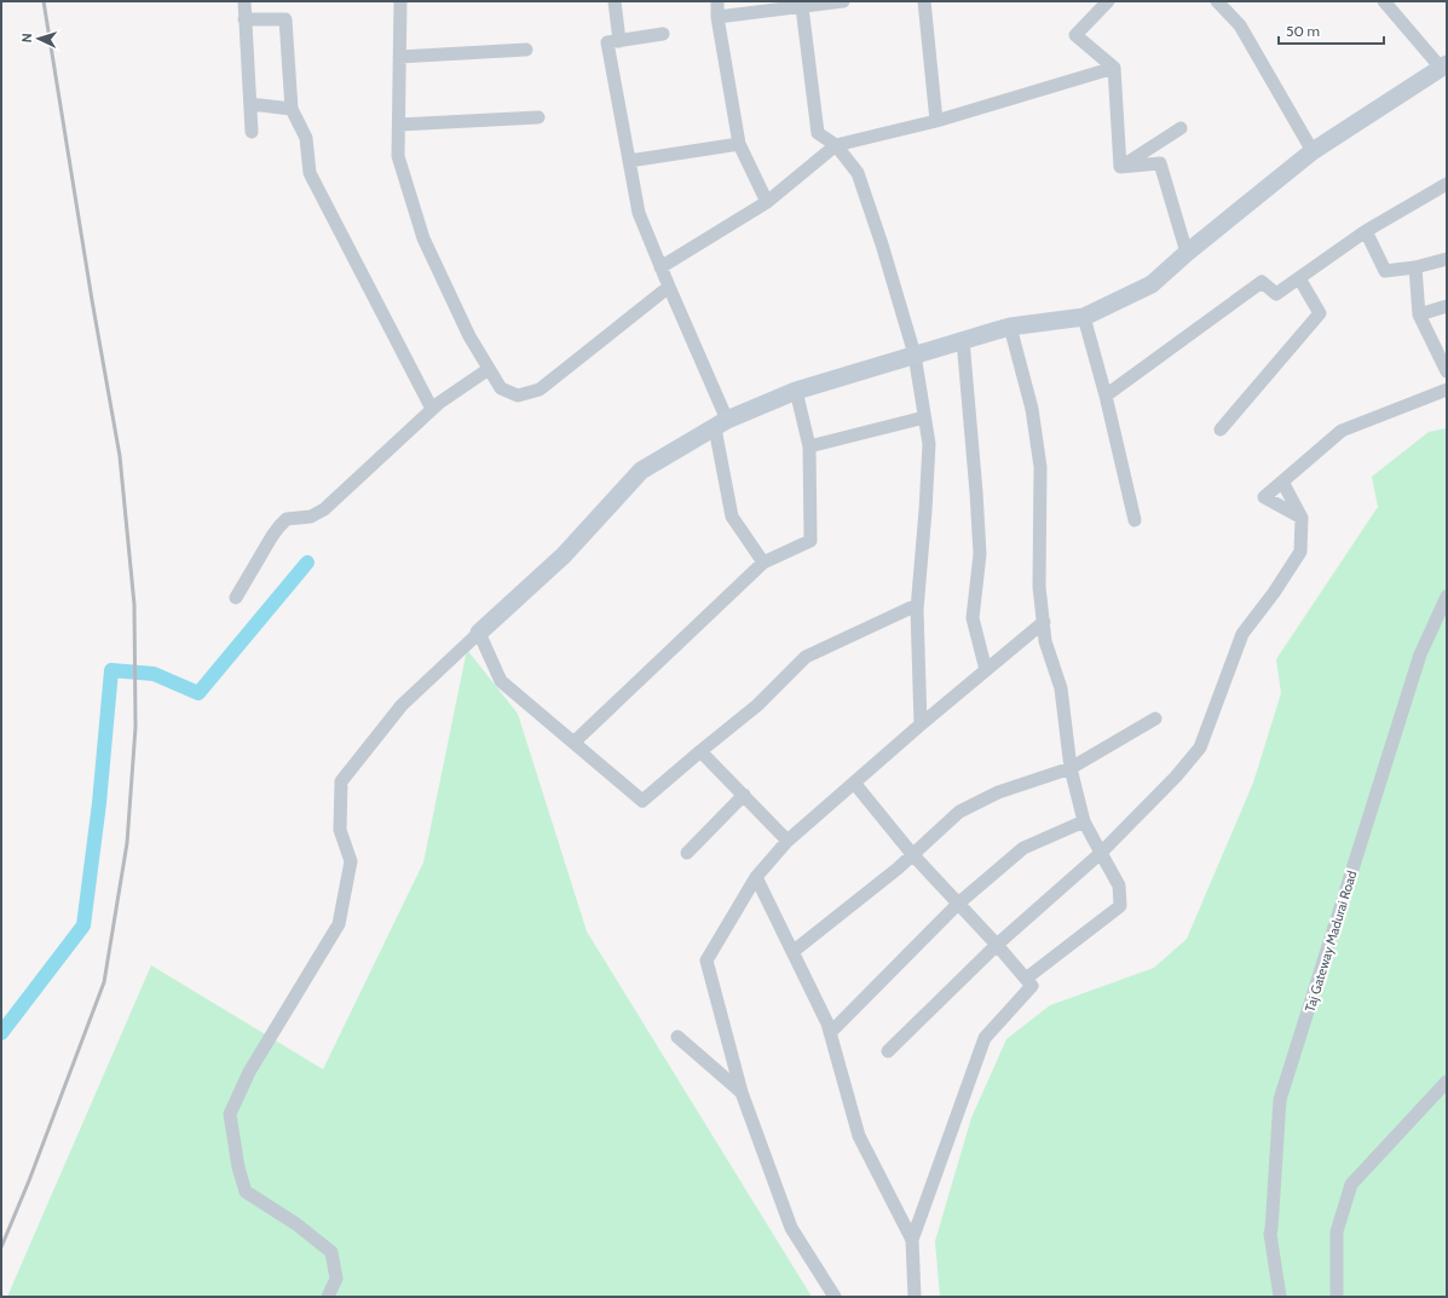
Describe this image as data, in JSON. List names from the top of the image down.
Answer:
{
  "streets": {
    "street": ["Taj Gateway Madurai Road"]
  },
  "scale_bar": "50 m",
  "north": "left"
}
